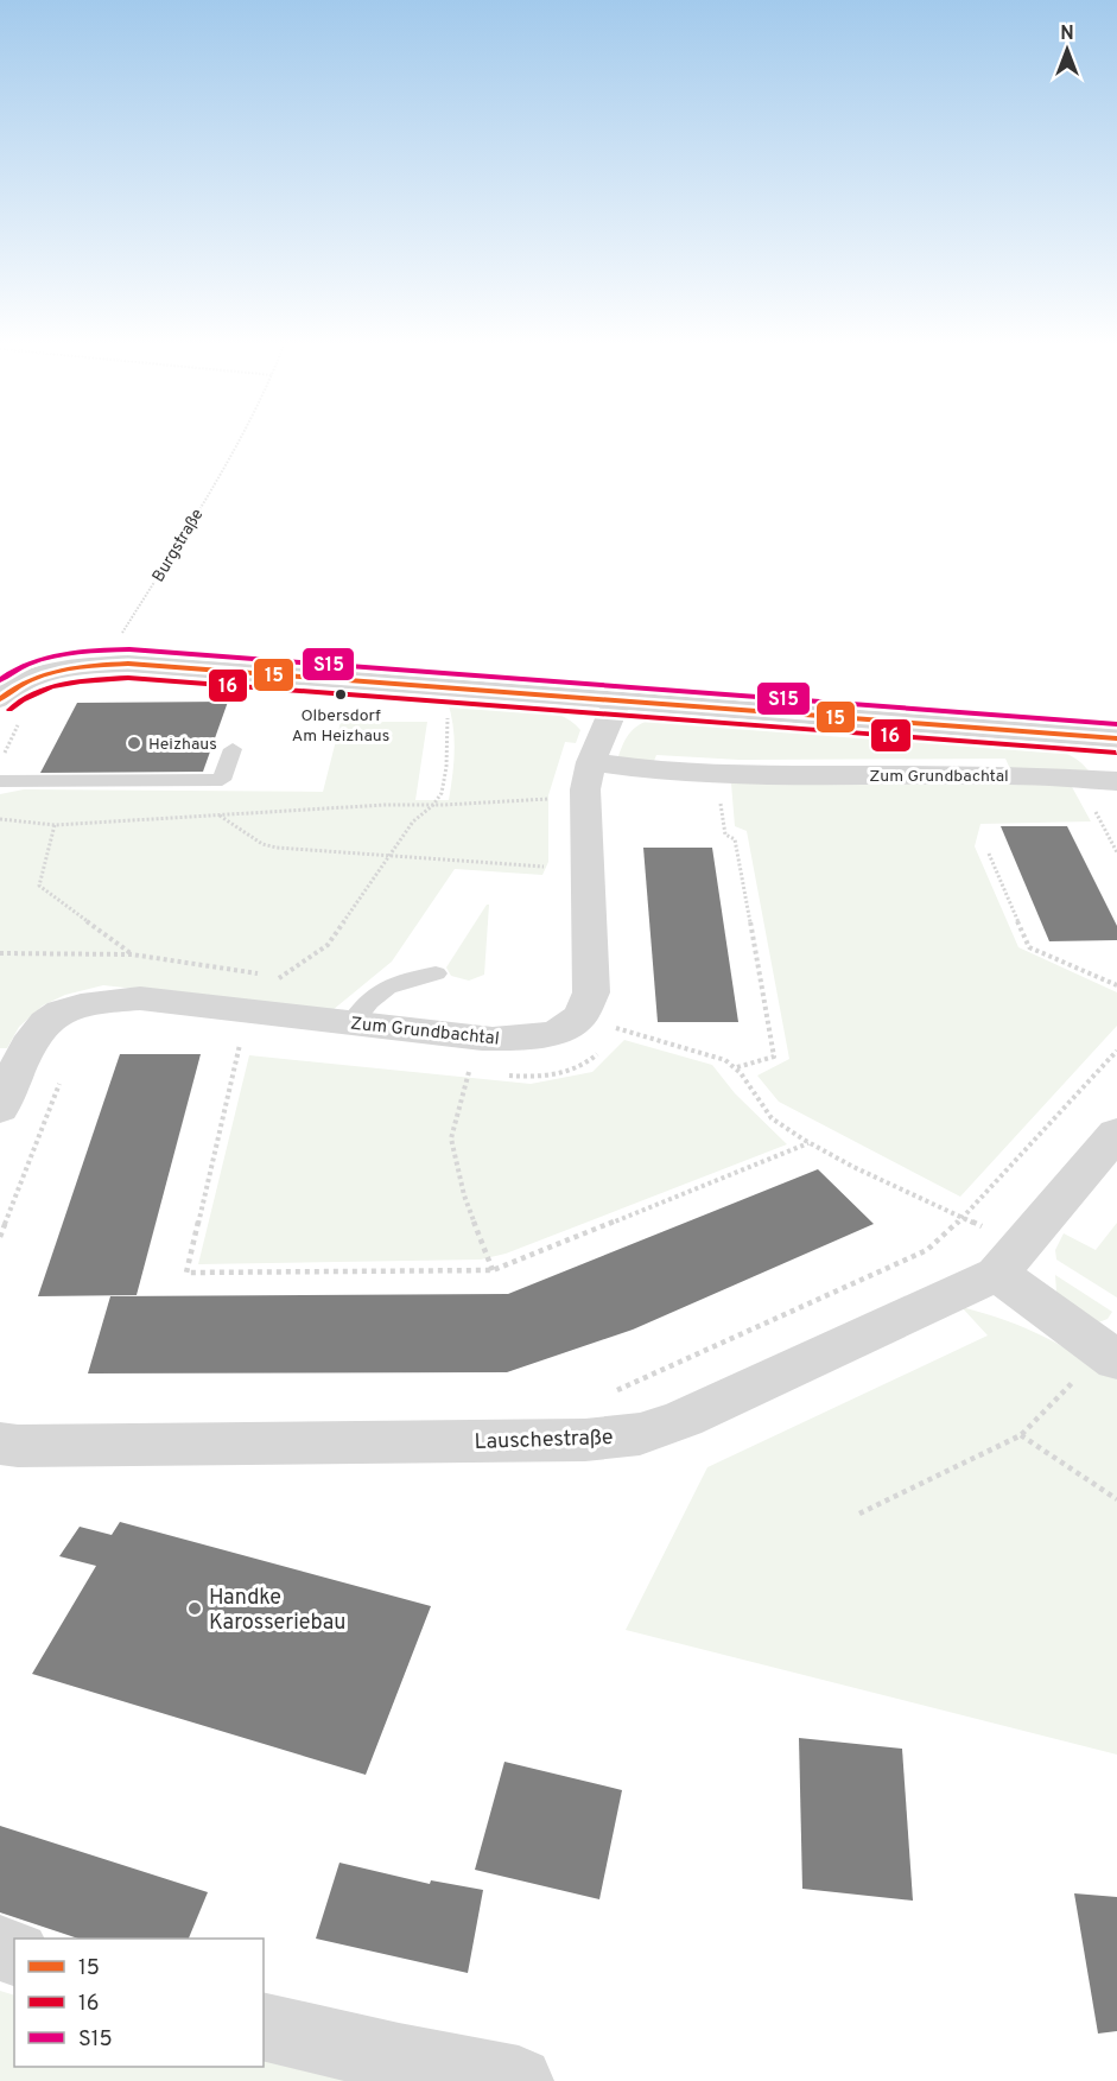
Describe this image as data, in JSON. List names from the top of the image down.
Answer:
{
  "streets": {
    "street": ["Zum Grundbachtal", "Lauschestraße"],
    "path": ["Burgstraße"]
  },
  "places": ["Olbersdorf Am Heizhaus", "Heizhaus", "Handke Karosseriebau"],
  "lines": ["transit line S15", "transit line 15", "transit line 16"],
  "legend": ["15", "16", "S15"],
  "north": "top"
}
